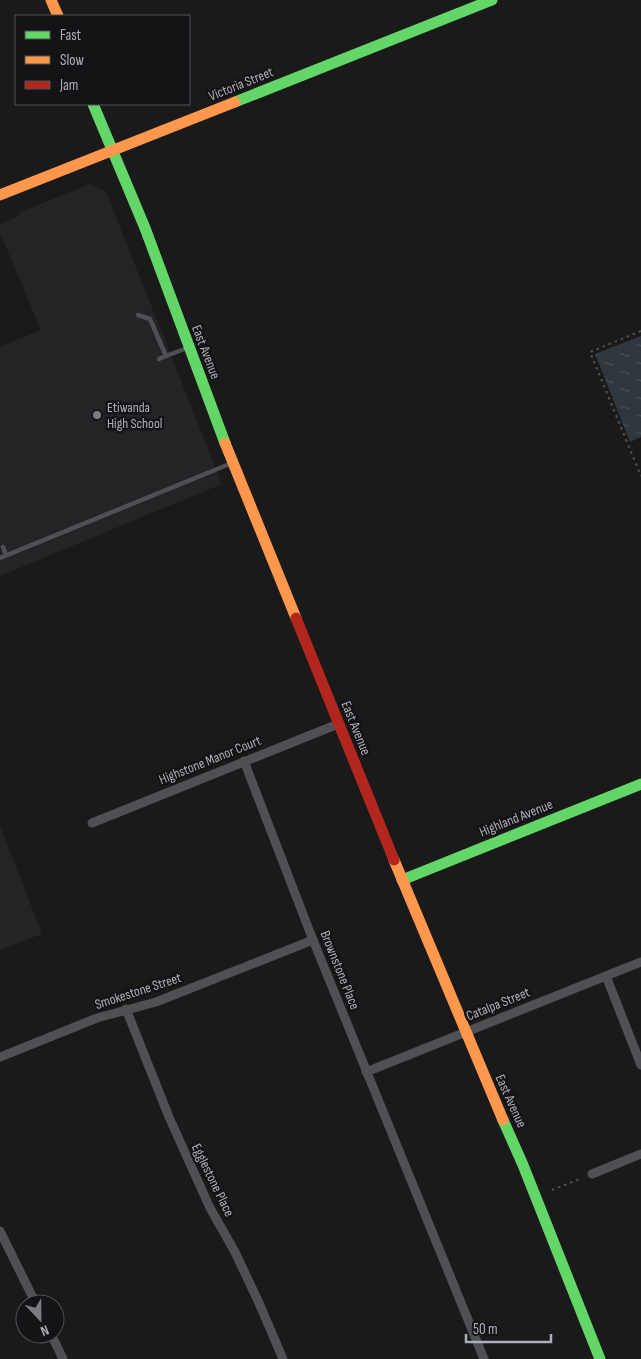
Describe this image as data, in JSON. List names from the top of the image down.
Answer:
{
  "streets": {
    "main road": ["Victoria Street", "East Avenue", "Highland Avenue"],
    "street": [
      "Highstone Manor Court",
      "Brownstone Place",
      "Smokestone Street",
      "Catalpa Street",
      "Egglestone Place"
    ]
  },
  "crossings": [
    ["Victoria Street", "East Avenue"],
    ["East Avenue", "Highstone Manor Court"],
    ["East Avenue", "Highland Avenue"],
    ["East Avenue", "Catalpa Street"],
    ["Highstone Manor Court", "Brownstone Place"],
    ["Brownstone Place", "Smokestone Street"],
    ["Brownstone Place", "Catalpa Street"],
    ["Smokestone Street", "Egglestone Place"]
  ],
  "places": ["Etiwanda High School"],
  "legend": ["Fast", "Slow", "Jam"],
  "scale_bar": "50 m",
  "north": "bottom"
}
